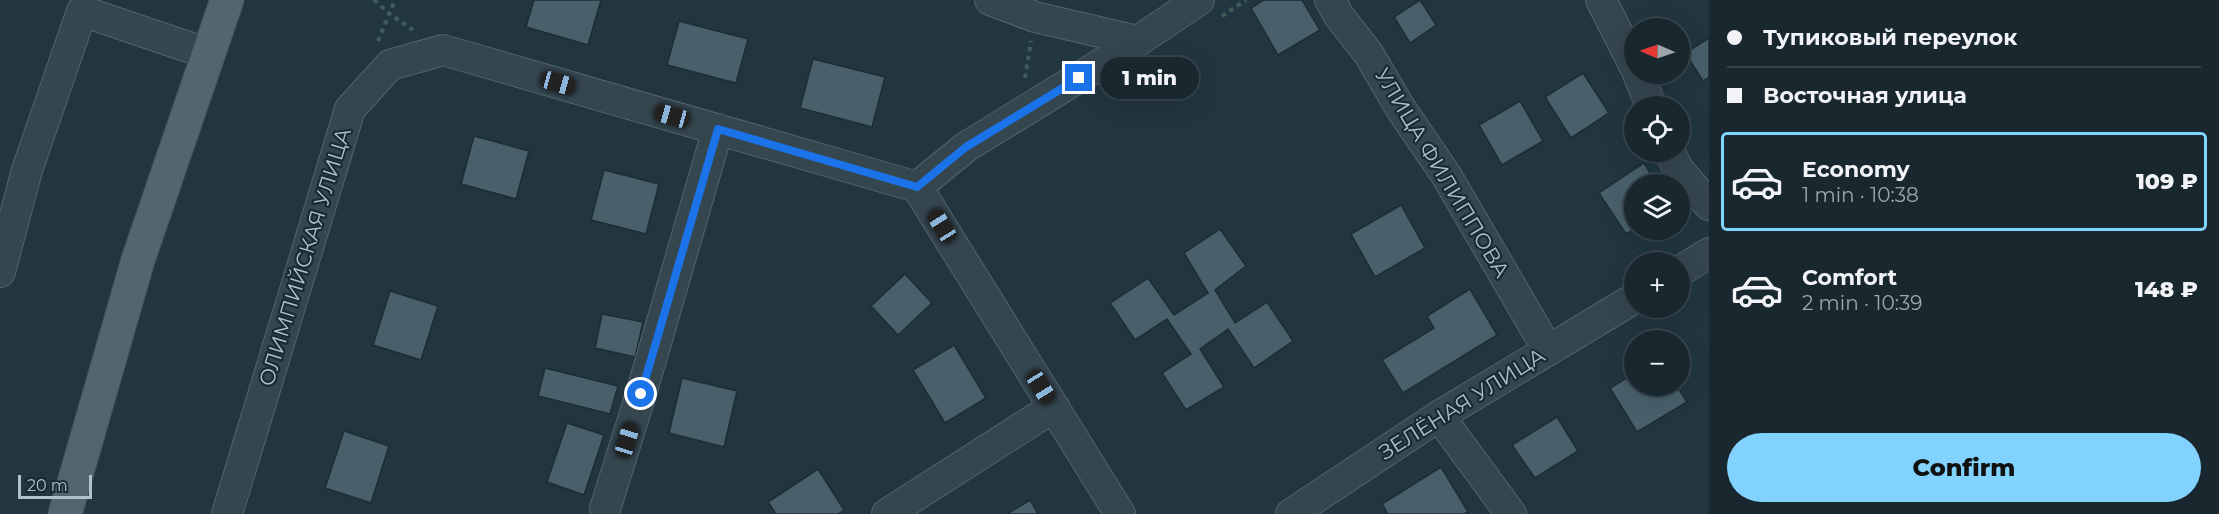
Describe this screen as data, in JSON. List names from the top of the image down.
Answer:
{
  "streets": {
    "street": ["УЛИЦА ФИЛИППОВА", "ОЛИМПИЙСКАЯ УЛИЦА", "ЗЕЛЁНАЯ УЛИЦА"]
  },
  "crossings": [
    ["УЛИЦА ФИЛИППОВА", "ЗЕЛЁНАЯ УЛИЦА"]
  ],
  "scale_bar": "20 m",
  "north": "left",
  "page": {
    "banner": ["Тупиковый переулок", "Восточная улица"],
    "map_buttons": ["+", "−"],
    "bubble": "1 min",
    "list": [
      {
        "name": "Economy",
        "note": "1 min · 10:38",
        "value": "109 ₽"
      },
      {
        "name": "Comfort",
        "note": "2 min · 10:39",
        "value": "148 ₽"
      }
    ],
    "buttons": "Confirm",
    "scale": "20 m"
  }
}
